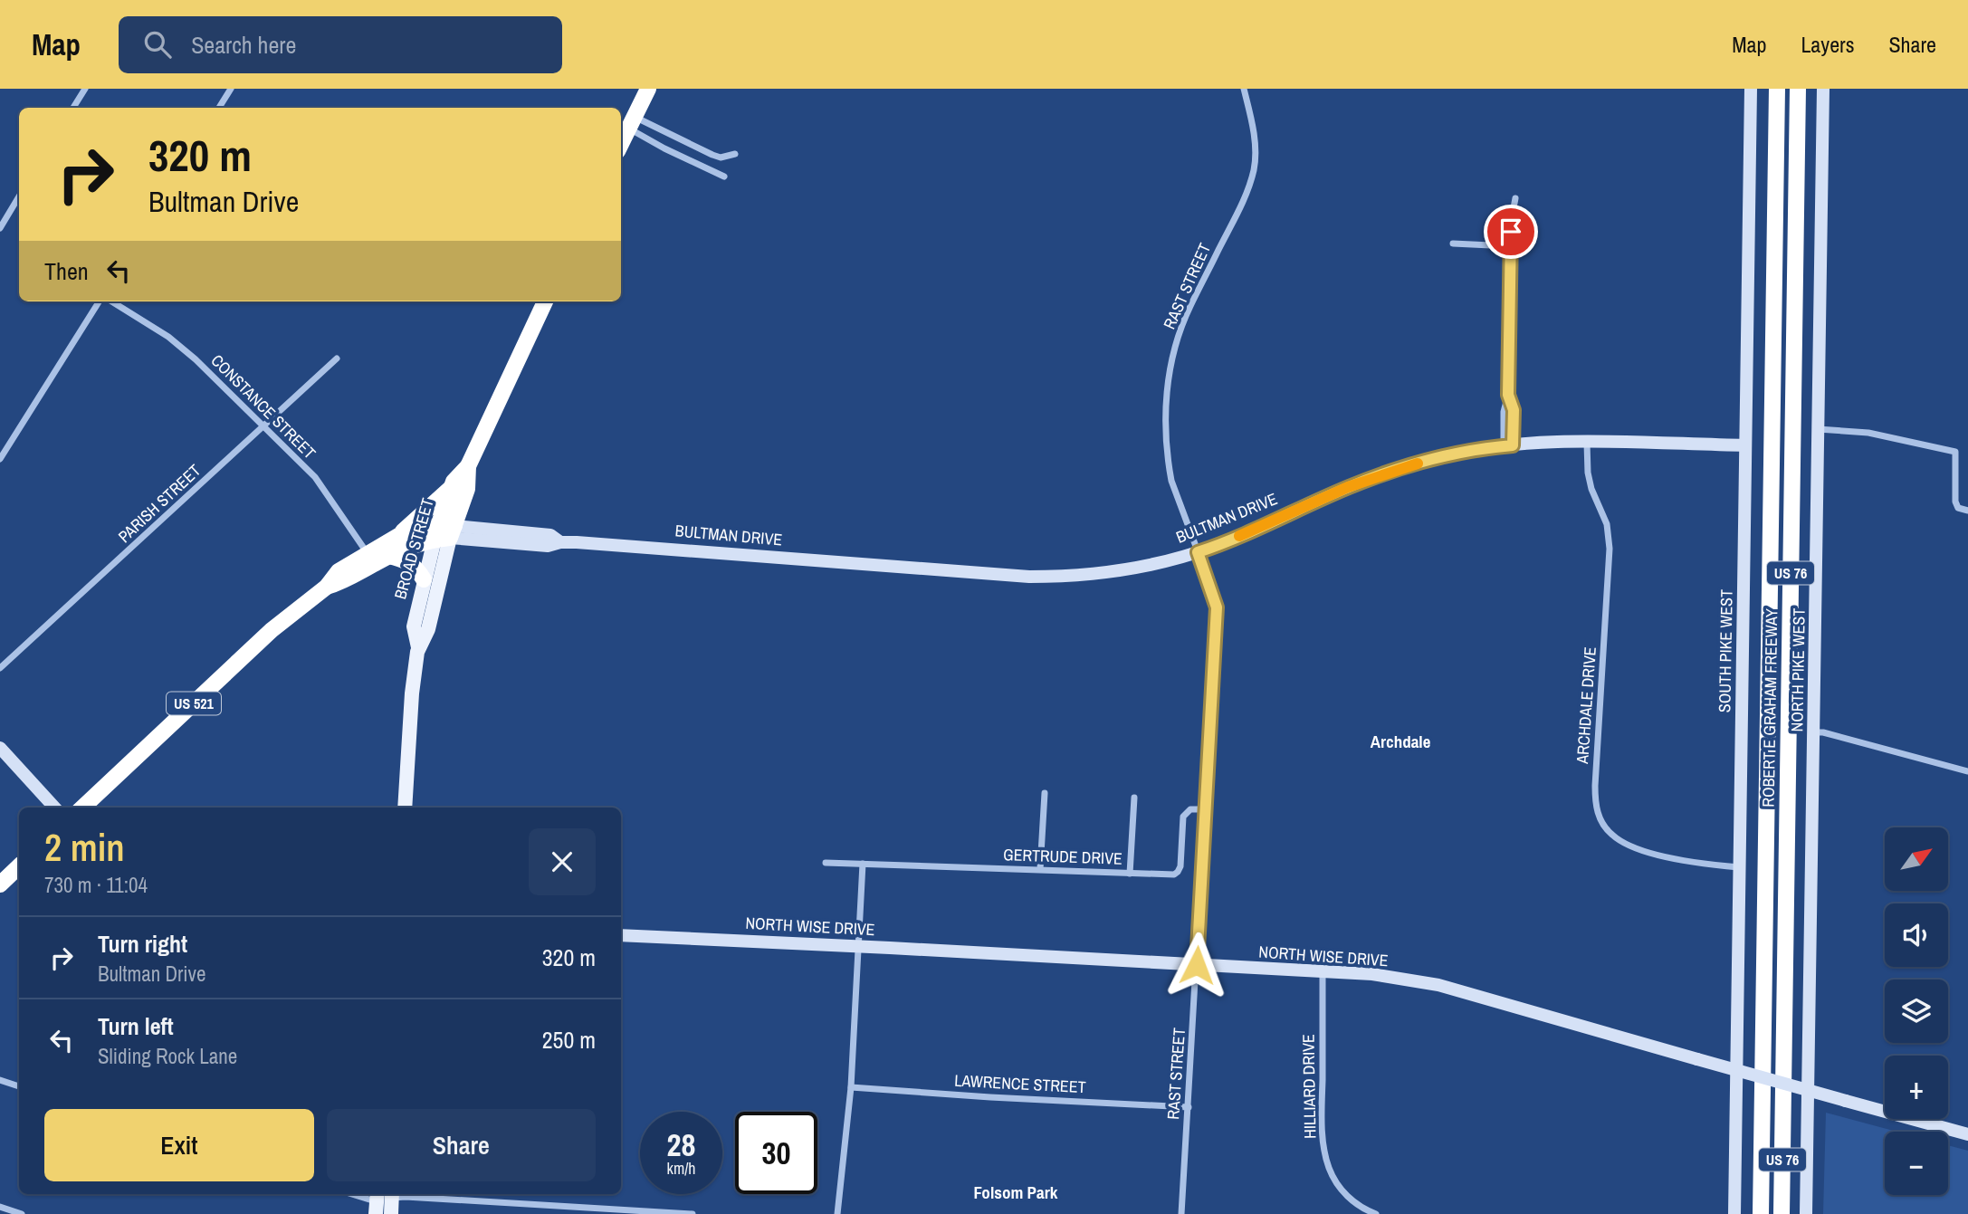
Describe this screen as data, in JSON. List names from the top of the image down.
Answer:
{
  "streets": {
    "highway": [
      "BULTMAN DRIVE",
      "BROAD STREET",
      "US 76",
      "US 521",
      "ROBERT E GRAHAM FREEWAY"
    ],
    "street": [
      "RAST STREET",
      "CONSTANCE STREET",
      "PARISH STREET",
      "SOUTH PIKE WEST",
      "NORTH PIKE WEST",
      "ARCHDALE DRIVE",
      "GERTRUDE DRIVE",
      "NORTH WISE DRIVE",
      "LAWRENCE STREET",
      "HILLIARD DRIVE"
    ]
  },
  "crossings": [
    ["RAST STREET", "BULTMAN DRIVE"],
    ["RAST STREET", "GERTRUDE DRIVE"],
    ["RAST STREET", "NORTH WISE DRIVE"],
    ["RAST STREET", "LAWRENCE STREET"],
    ["CONSTANCE STREET", "PARISH STREET"],
    ["CONSTANCE STREET", "BULTMAN DRIVE"],
    ["BULTMAN DRIVE", "BROAD STREET"],
    ["BULTMAN DRIVE", "SOUTH PIKE WEST"],
    ["BULTMAN DRIVE", "US 521"],
    ["BULTMAN DRIVE", "ARCHDALE DRIVE"],
    ["BROAD STREET", "US 521"],
    ["SOUTH PIKE WEST", "ARCHDALE DRIVE"],
    ["NORTH WISE DRIVE", "HILLIARD DRIVE"]
  ],
  "districts": ["Archdale", "Folsom Park"],
  "north": "top right",
  "page": {
    "header": "Map",
    "search": "Search here",
    "nav": ["Map", "Layers", "Share"],
    "turn": ["320 m", "Bultman Drive"],
    "then": "Then",
    "heading": ["2 min", "730 m · 11:04"],
    "map_buttons": ["+", "−"],
    "list": [
      {
        "name": "Turn right",
        "note": "Bultman Drive",
        "value": "320 m"
      },
      {
        "name": "Turn left",
        "note": "Sliding Rock Lane",
        "value": "250 m"
      }
    ],
    "buttons": ["Exit", "Share"],
    "speed": "28 km/h",
    "limit": "30"
  }
}
